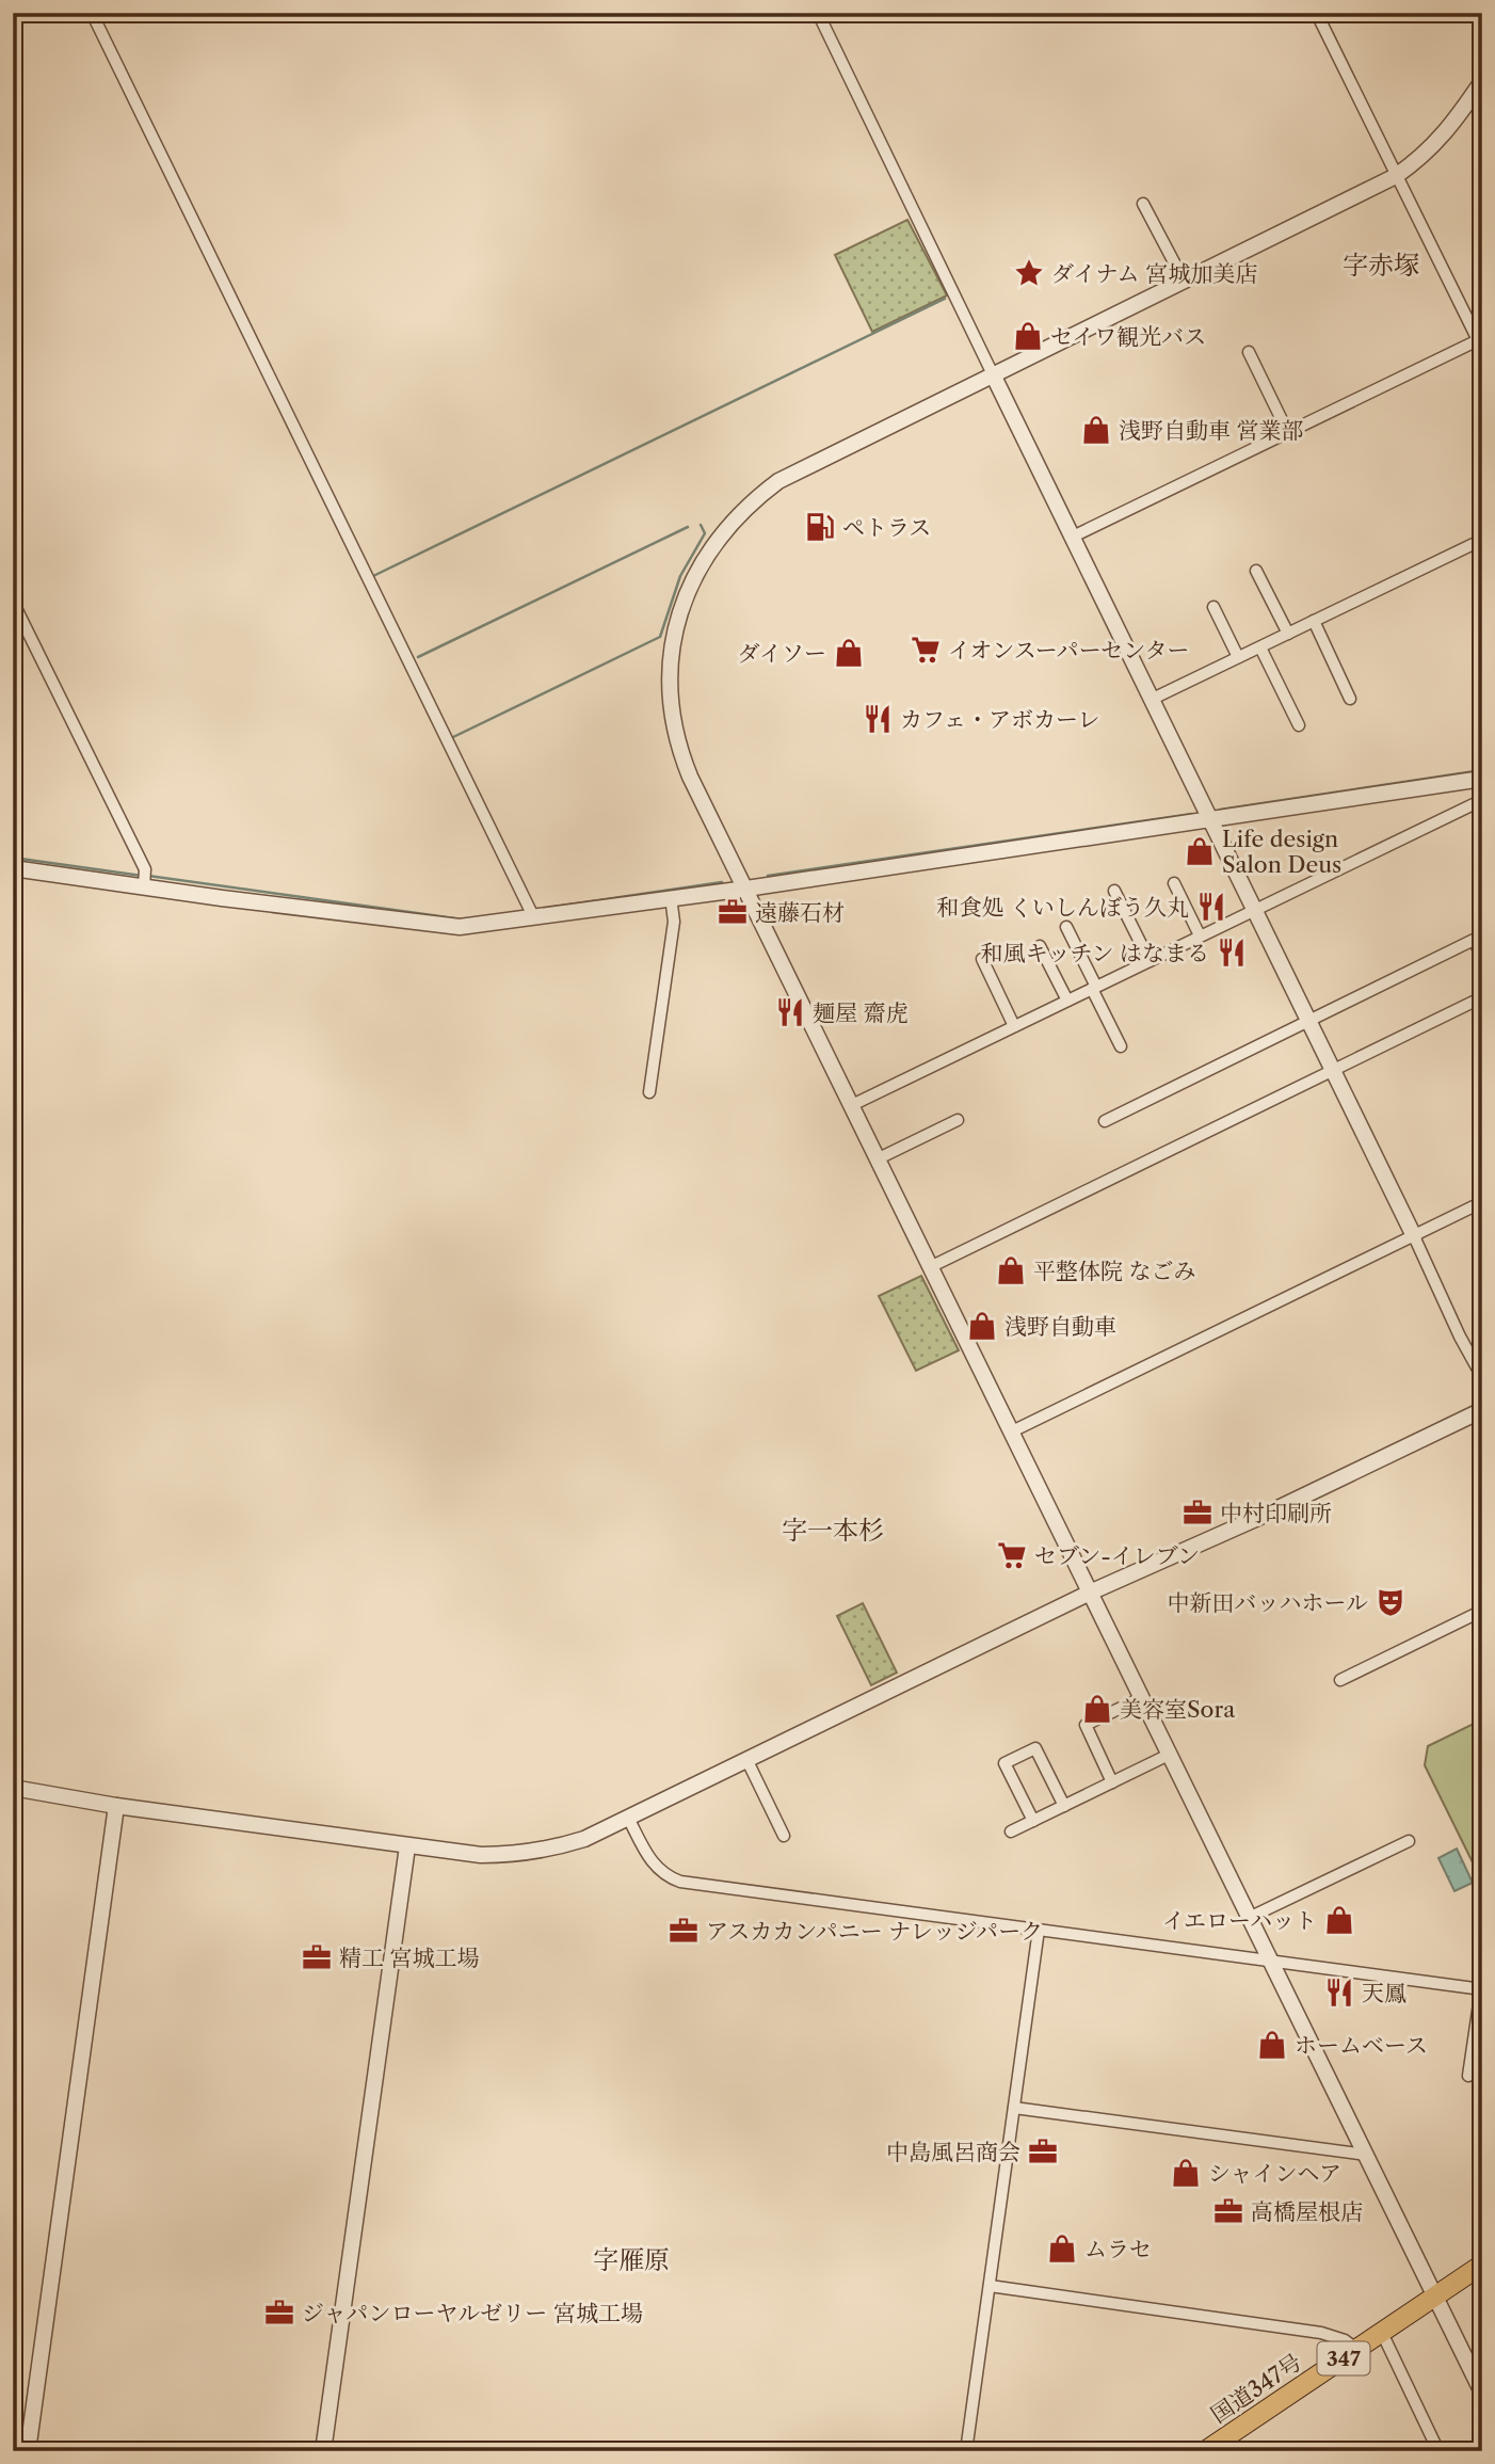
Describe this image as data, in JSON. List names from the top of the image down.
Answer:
{
  "streets": {
    "highway": ["347", "国道347号"]
  },
  "districts": ["字赤塚", "字一本杉", "字雁原"],
  "places": {
    "place": ["ダイナム 宮城加美店"],
    "shop": [
      "セイワ観光バス",
      "浅野自動車 営業部",
      "ダイソー",
      "Life design Salon Deus",
      "平整体院 なごみ",
      "浅野自動車",
      "美容室Sora",
      "イエローハット",
      "ホームベース",
      "シャインヘア",
      "ムラセ"
    ],
    "fuel station": ["ペトラス"],
    "supermarket": ["イオンスーパーセンター", "セブン-イレブン"],
    "restaurant": [
      "カフェ・アボカーレ",
      "和食処 くいしんぼう久丸",
      "和風キッチン はなまる",
      "麺屋 齋虎",
      "天鳳"
    ],
    "office": [
      "遠藤石材",
      "中村印刷所",
      "アスカカンパニー ナレッジパーク",
      "精工 宮城工場",
      "中島風呂商会",
      "高橋屋根店",
      "ジャパンローヤルゼリー 宮城工場"
    ],
    "theatre": ["中新田バッハホール"]
  }
}
